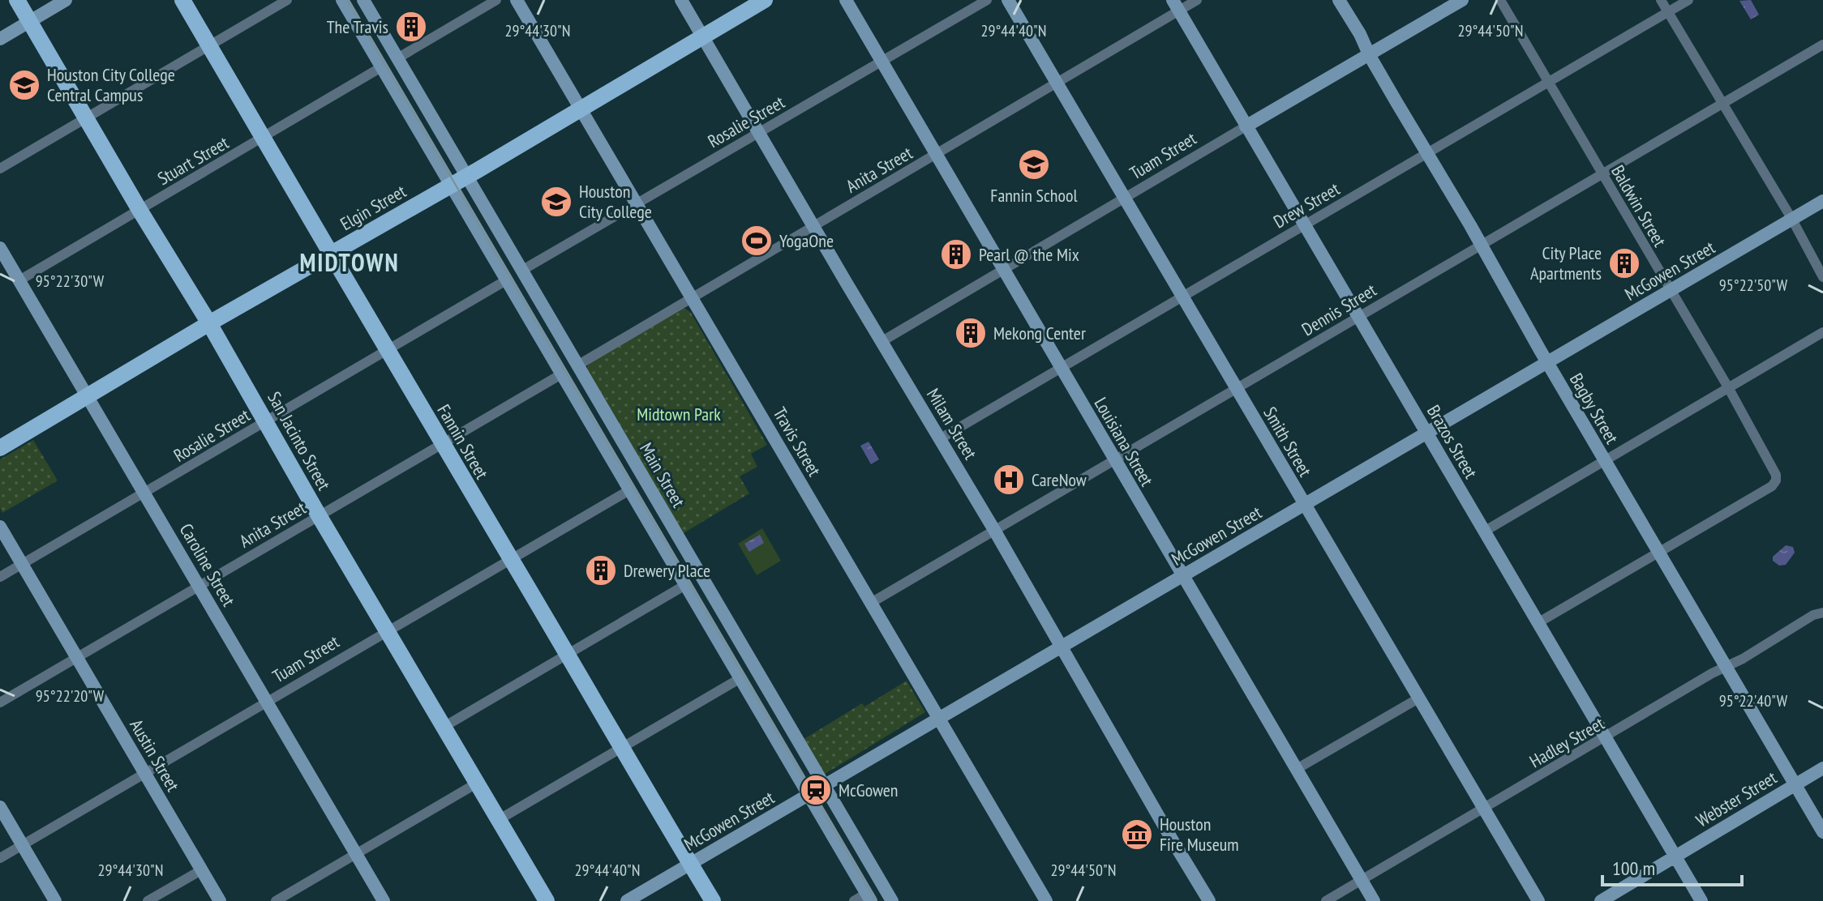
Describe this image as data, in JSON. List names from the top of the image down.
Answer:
{
  "streets": {
    "main road": [
      "Tuam Street",
      "Elgin Street",
      "McGowen Street",
      "Bagby Street",
      "Milam Street",
      "San Jacinto Street",
      "Fannin Street",
      "Travis Street",
      "Louisiana Street",
      "Smith Street",
      "Brazos Street",
      "Main Street",
      "Caroline Street",
      "Austin Street",
      "Webster Street"
    ],
    "street": [
      "Rosalie Street",
      "Stuart Street",
      "Anita Street",
      "Drew Street",
      "Baldwin Street",
      "Dennis Street",
      "Hadley Street"
    ]
  },
  "crossings": [
    ["Rosalie Street", "Milam Street"],
    ["Rosalie Street", "San Jacinto Street"],
    ["Rosalie Street", "Fannin Street"],
    ["Rosalie Street", "Travis Street"],
    ["Rosalie Street", "Louisiana Street"],
    ["Rosalie Street", "Main Street"],
    ["Rosalie Street", "Caroline Street"],
    ["Rosalie Street", "Austin Street"],
    ["Tuam Street", "Bagby Street"],
    ["Tuam Street", "Milam Street"],
    ["Tuam Street", "San Jacinto Street"],
    ["Tuam Street", "Fannin Street"],
    ["Tuam Street", "Louisiana Street"],
    ["Tuam Street", "Smith Street"],
    ["Tuam Street", "Brazos Street"],
    ["Tuam Street", "Main Street"],
    ["Tuam Street", "Caroline Street"],
    ["Tuam Street", "Austin Street"],
    ["Stuart Street", "San Jacinto Street"],
    ["Stuart Street", "Fannin Street"],
    ["Stuart Street", "Main Street"],
    ["Stuart Street", "Caroline Street"],
    ["Anita Street", "Milam Street"],
    ["Anita Street", "San Jacinto Street"],
    ["Anita Street", "Fannin Street"],
    ["Anita Street", "Travis Street"],
    ["Anita Street", "Louisiana Street"],
    ["Anita Street", "Smith Street"],
    ["Anita Street", "Brazos Street"],
    ["Anita Street", "Main Street"],
    ["Anita Street", "Caroline Street"],
    ["Anita Street", "Austin Street"],
    ["Drew Street", "Baldwin Street"],
    ["Drew Street", "Bagby Street"],
    ["Drew Street", "Milam Street"],
    ["Drew Street", "Louisiana Street"],
    ["Drew Street", "Smith Street"],
    ["Drew Street", "Brazos Street"],
    ["Baldwin Street", "McGowen Street"],
    ["Baldwin Street", "Dennis Street"],
    ["Baldwin Street", "Bagby Street"],
    ["Elgin Street", "Milam Street"],
    ["Elgin Street", "San Jacinto Street"],
    ["Elgin Street", "Fannin Street"],
    ["Elgin Street", "Travis Street"],
    ["Elgin Street", "Main Street"],
    ["Elgin Street", "Caroline Street"],
    ["McGowen Street", "Bagby Street"],
    ["McGowen Street", "Milam Street"],
    ["McGowen Street", "Fannin Street"],
    ["McGowen Street", "Travis Street"],
    ["McGowen Street", "Louisiana Street"],
    ["McGowen Street", "Smith Street"],
    ["McGowen Street", "Brazos Street"],
    ["McGowen Street", "Main Street"],
    ["Dennis Street", "Bagby Street"],
    ["Dennis Street", "Milam Street"],
    ["Dennis Street", "Travis Street"],
    ["Dennis Street", "Louisiana Street"],
    ["Dennis Street", "Smith Street"],
    ["Dennis Street", "Brazos Street"],
    ["Bagby Street", "Hadley Street"],
    ["Bagby Street", "Webster Street"],
    ["Louisiana Street", "Hadley Street"],
    ["Smith Street", "Hadley Street"],
    ["Brazos Street", "Hadley Street"],
    ["Brazos Street", "Webster Street"]
  ],
  "districts": ["MIDTOWN"],
  "parks": ["Midtown Park"],
  "places": {
    "building": [
      "The Travis",
      "Pearl @ the Mix",
      "City Place Apartments",
      "Mekong Center",
      "Drewery Place"
    ],
    "school or university": ["Houston City College Central Campus", "Fannin School", "Houston City College"],
    "sports": ["YogaOne"],
    "hospital": ["CareNow"],
    "station": ["McGowen"],
    "museum": ["Houston Fire Museum"]
  },
  "scale_bar": "100 m",
  "coordinates": [
    "29°44'30\"N",
    "29°44'40\"N",
    "29°44'50\"N",
    "95°22'30\"W",
    "95°22'50\"W",
    "95°22'20\"W",
    "95°22'40\"W"
  ]
}
